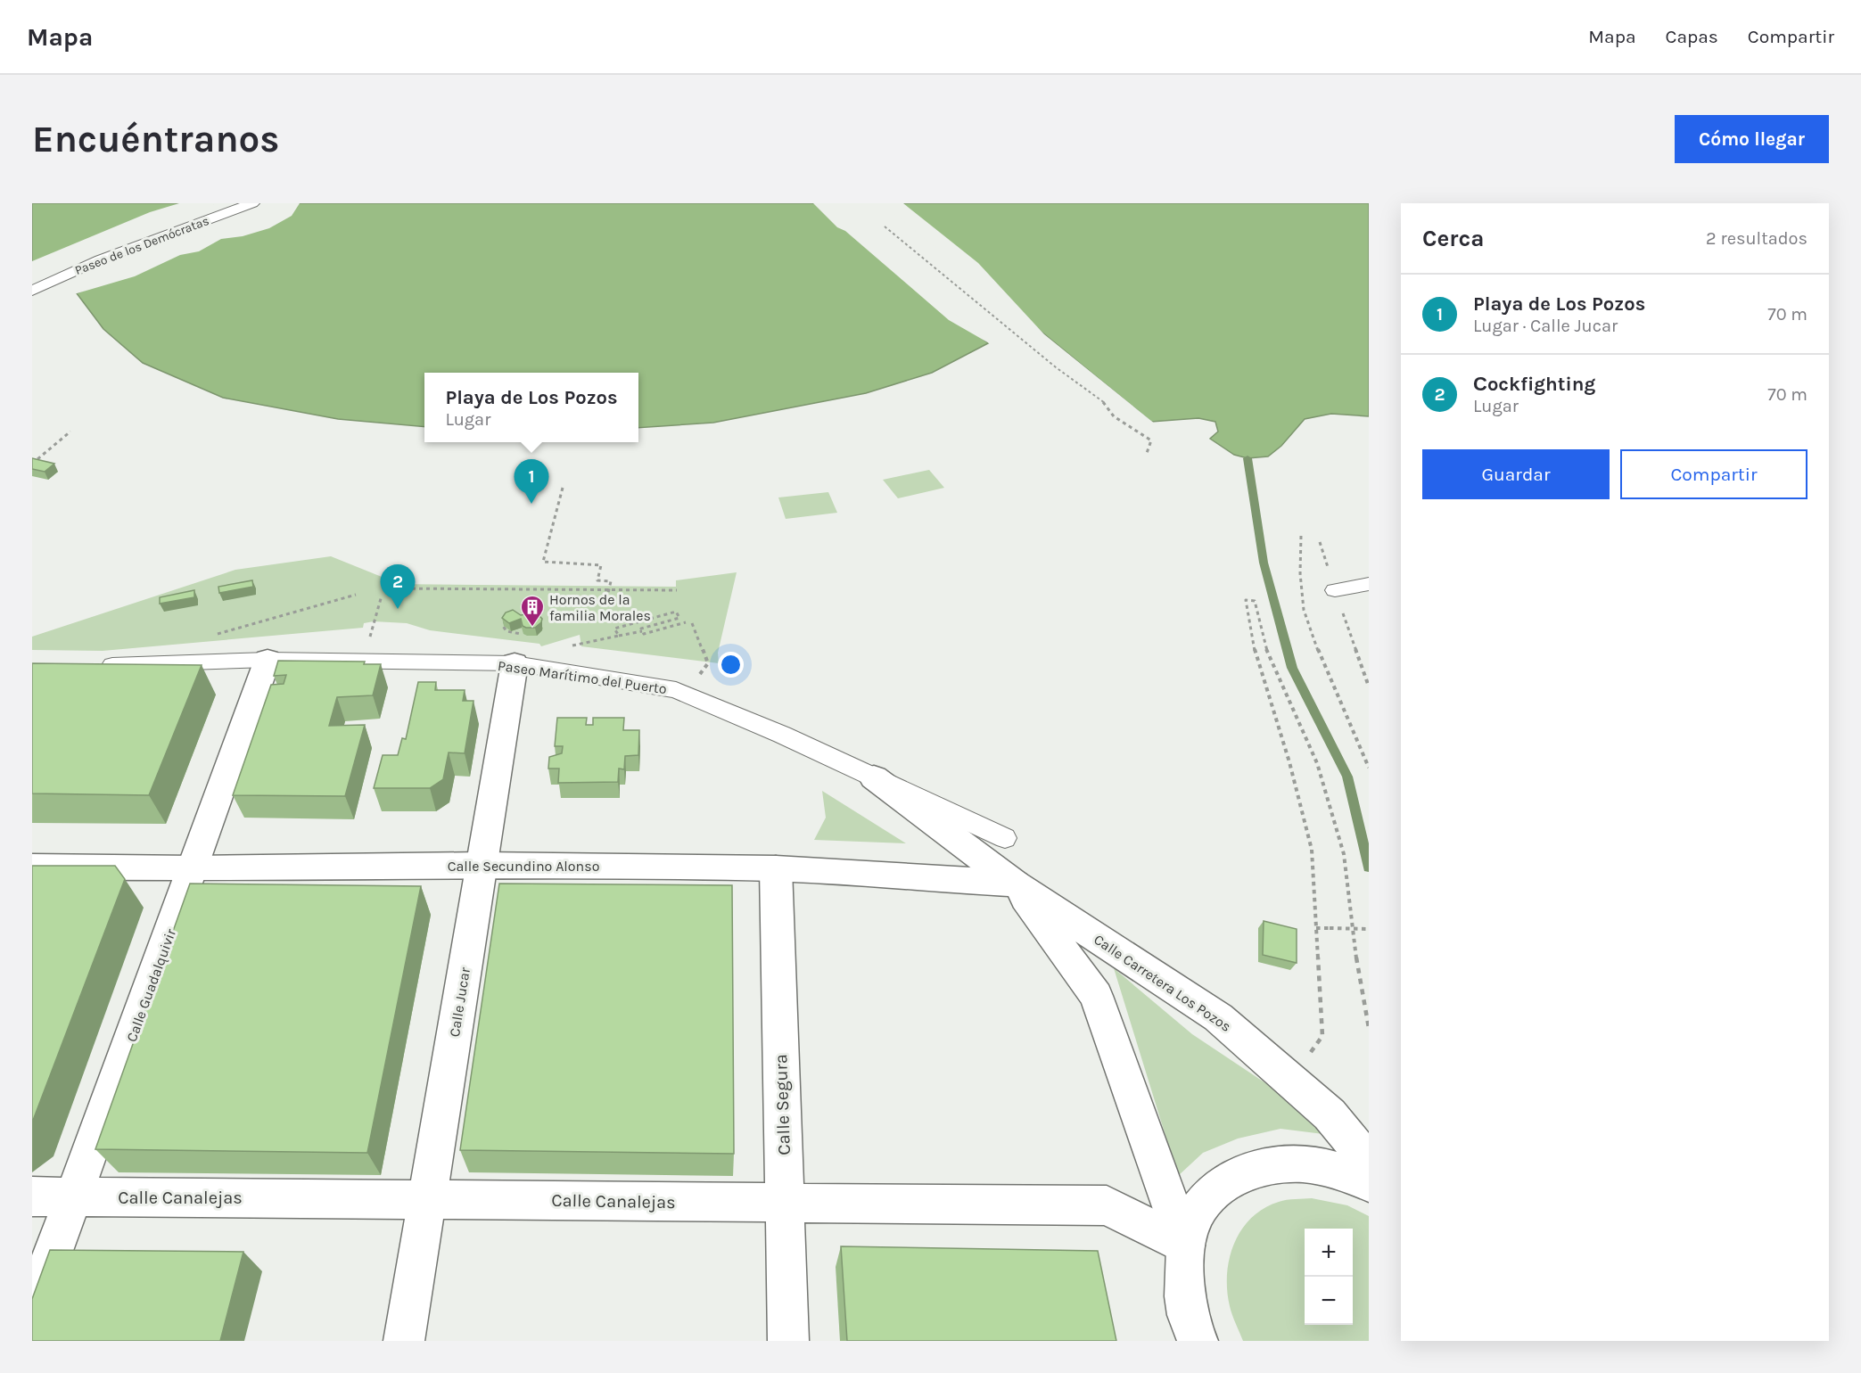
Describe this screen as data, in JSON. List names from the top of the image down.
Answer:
{
  "streets": {
    "street": [
      "Paseo de los Demócratas",
      "Paseo Marítimo del Puerto",
      "Calle Secundino Alonso",
      "Calle Carretera Los Pozos",
      "Calle Guadalquivir",
      "Calle Jucar",
      "Calle Segura",
      "Calle Canalejas"
    ]
  },
  "crossings": [
    ["Paseo Marítimo del Puerto", "Calle Guadalquivir"],
    ["Paseo Marítimo del Puerto", "Calle Jucar"],
    ["Calle Secundino Alonso", "Calle Carretera Los Pozos"],
    ["Calle Secundino Alonso", "Calle Guadalquivir"],
    ["Calle Secundino Alonso", "Calle Jucar"],
    ["Calle Secundino Alonso", "Calle Segura"],
    ["Calle Guadalquivir", "Calle Canalejas"],
    ["Calle Jucar", "Calle Canalejas"],
    ["Calle Segura", "Calle Canalejas"]
  ],
  "places": {
    "building": ["Hornos de la familia Morales"]
  },
  "page": {
    "header": "Mapa",
    "nav": ["Mapa", "Capas", "Compartir"],
    "buttons": [
      "Cómo llegar",
      ["Guardar", "Compartir"]
    ],
    "title": "Encuéntranos",
    "heading": ["Cerca", "2 resultados"],
    "list": [
      {
        "mark": "1",
        "name": "Playa de Los Pozos",
        "note": "Lugar · Calle Jucar",
        "value": "70 m"
      },
      {
        "mark": "2",
        "name": "Сockfighting",
        "note": "Lugar",
        "value": "70 m"
      }
    ],
    "popup": ["Playa de Los Pozos", "Lugar"],
    "pins": ["1", "2"],
    "map_buttons": ["+", "−"]
  }
}
